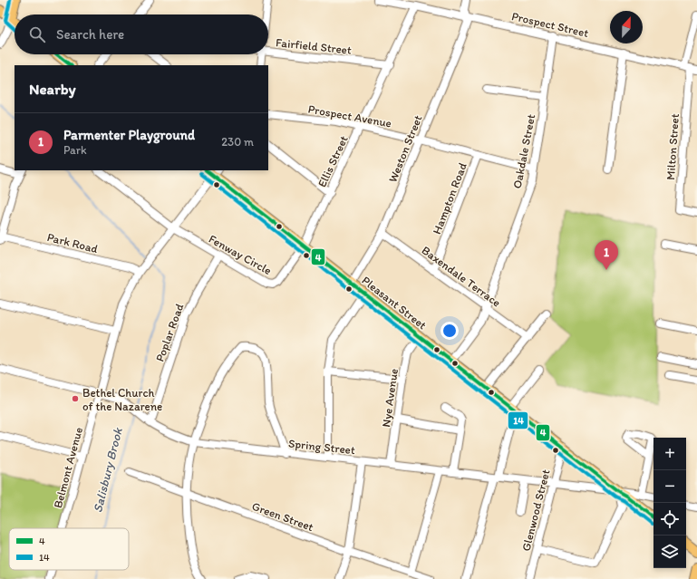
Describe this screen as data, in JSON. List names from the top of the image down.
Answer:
{
  "streets": {
    "main road": ["Pleasant Street"],
    "street": [
      "Prospect Street",
      "Fairfield Street",
      "Prospect Avenue",
      "Milton Street",
      "Weston Street",
      "Oakdale Street",
      "Ellis Street",
      "Hampton Road",
      "Park Road",
      "Fenway Circle",
      "Baxendale Terrace",
      "Poplar Road",
      "Nye Avenue",
      "Spring Street",
      "Belmont Avenue",
      "Glenwood Street",
      "Green Street"
    ]
  },
  "crossings": [
    ["Prospect Street", "Milton Street"],
    ["Prospect Street", "Weston Street"],
    ["Prospect Street", "Oakdale Street"],
    ["Prospect Street", "Ellis Street"],
    ["Fairfield Street", "Ellis Street"],
    ["Prospect Avenue", "Weston Street"],
    ["Prospect Avenue", "Oakdale Street"],
    ["Prospect Avenue", "Ellis Street"],
    ["Prospect Avenue", "Hampton Road"],
    ["Weston Street", "Baxendale Terrace"],
    ["Weston Street", "Pleasant Street"],
    ["Oakdale Street", "Baxendale Terrace"],
    ["Oakdale Street", "Pleasant Street"],
    ["Ellis Street", "Fenway Circle"],
    ["Ellis Street", "Pleasant Street"],
    ["Hampton Road", "Baxendale Terrace"],
    ["Park Road", "Belmont Avenue"],
    ["Fenway Circle", "Pleasant Street"],
    ["Fenway Circle", "Poplar Road"],
    ["Fenway Circle", "Belmont Avenue"],
    ["Pleasant Street", "Nye Avenue"],
    ["Pleasant Street", "Spring Street"],
    ["Pleasant Street", "Belmont Avenue"],
    ["Pleasant Street", "Glenwood Street"],
    ["Poplar Road", "Spring Street"],
    ["Nye Avenue", "Spring Street"],
    ["Spring Street", "Belmont Avenue"],
    ["Spring Street", "Glenwood Street"]
  ],
  "water": ["Salisbury Brook"],
  "places": ["Bethel Church of the Nazarene"],
  "lines": ["transit line 14", "transit line 4"],
  "legend": ["4", "14"],
  "north": "top",
  "page": {
    "search": "Search here",
    "heading": "Nearby",
    "list": [
      {
        "mark": "1",
        "name": "Parmenter Playground",
        "note": "Park",
        "value": "230 m"
      }
    ],
    "pins": "1",
    "map_buttons": ["+", "−"]
  }
}
